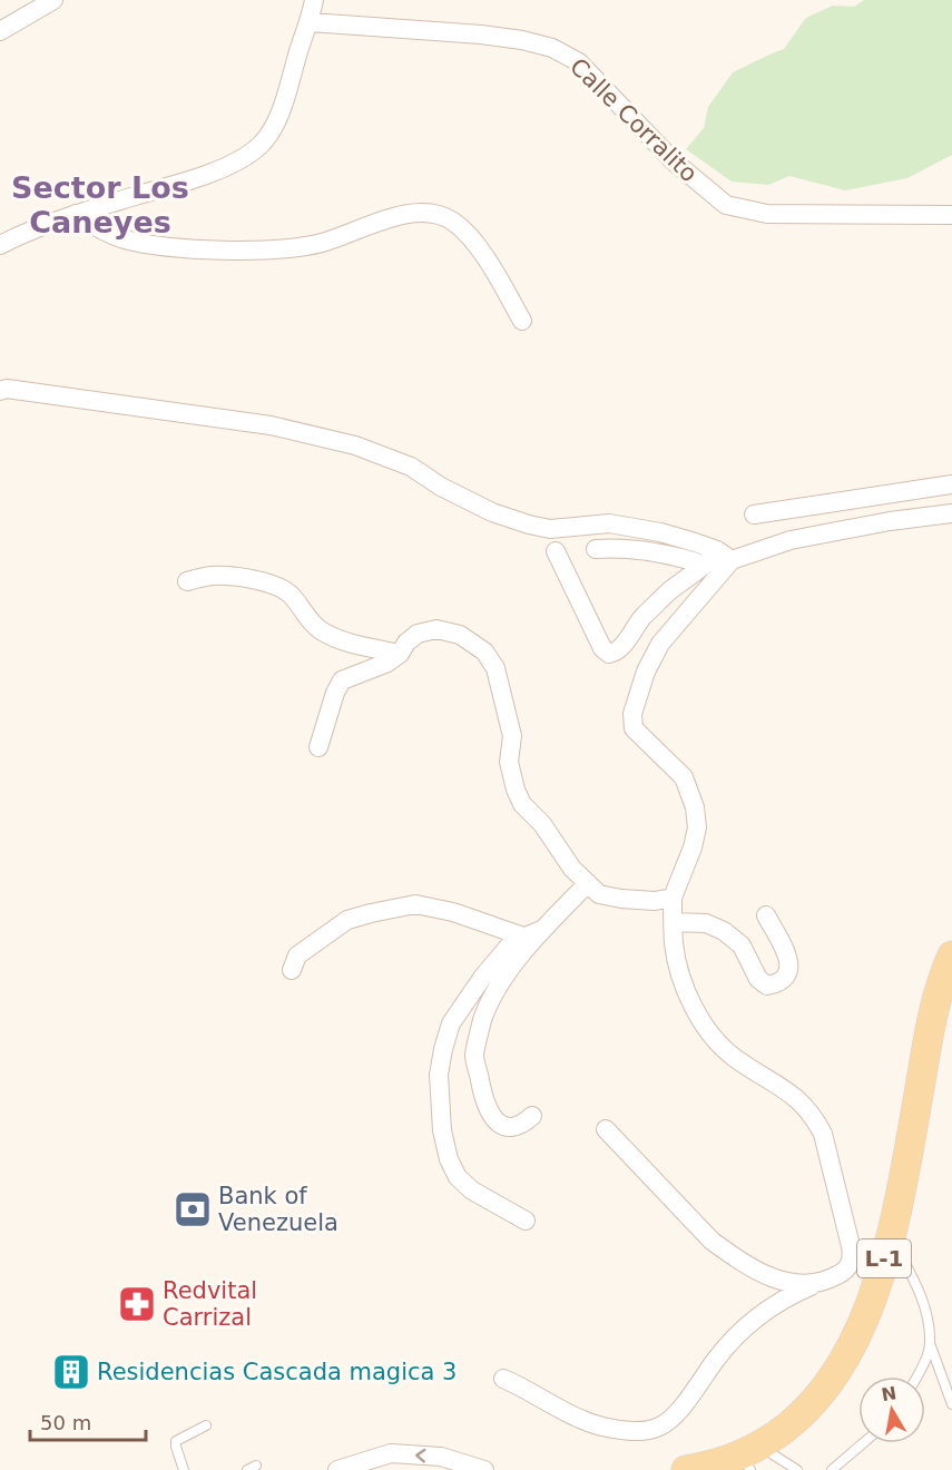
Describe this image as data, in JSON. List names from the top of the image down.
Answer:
{
  "streets": {
    "main road": ["L-1"],
    "street": ["Calle Corralito"]
  },
  "districts": ["Sector Los Caneyes"],
  "places": {
    "bank": ["Bank of Venezuela"],
    "pharmacy": ["Redvital Carrizal"],
    "building": ["Residencias Cascada magica 3"]
  },
  "scale_bar": "50 m",
  "north": "top"
}
